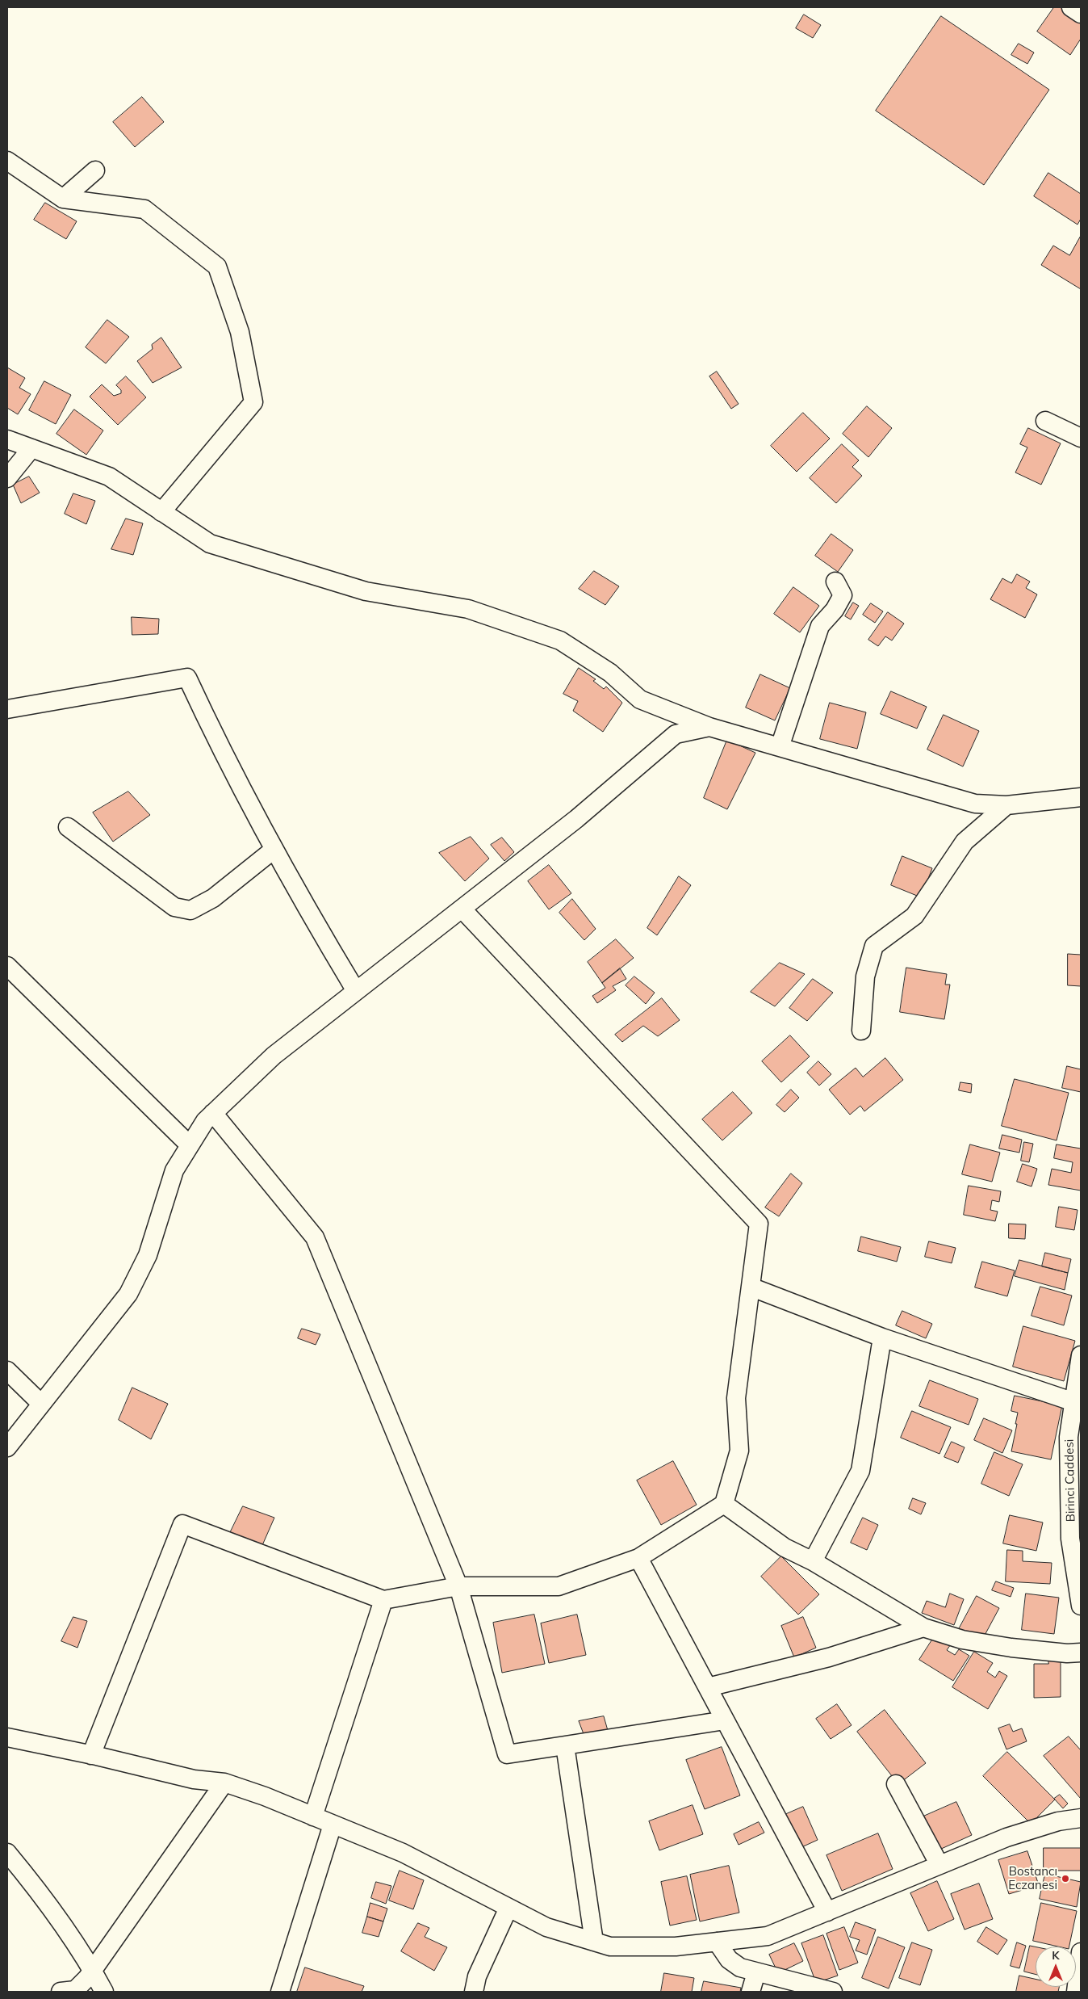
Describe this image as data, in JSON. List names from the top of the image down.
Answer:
{
  "streets": {
    "street": ["Birinci Caddesi"]
  },
  "places": ["Bostancı Eczanesi"],
  "north": "top"
}
